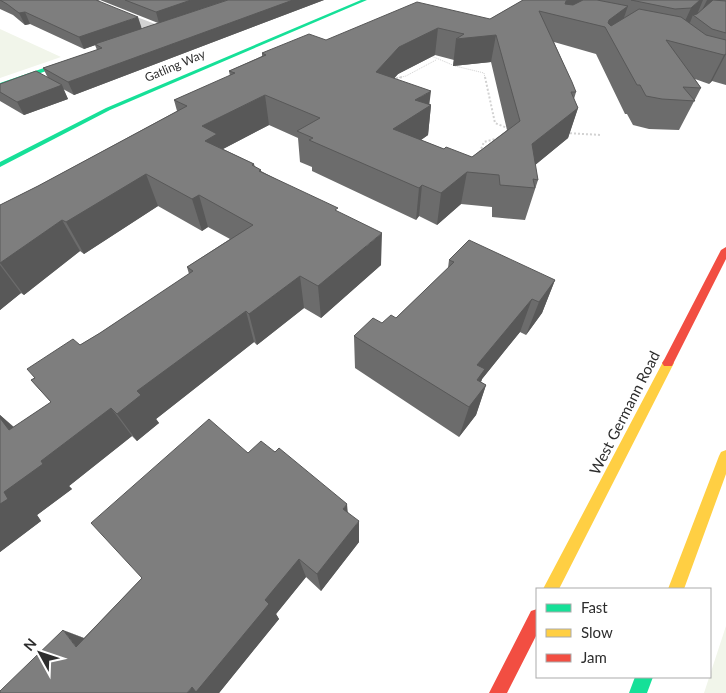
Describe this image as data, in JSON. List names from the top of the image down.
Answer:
{
  "streets": {
    "street": ["Gatling Way", "West Germann Road"]
  },
  "legend": ["Fast", "Slow", "Jam"],
  "north": "top left"
}
